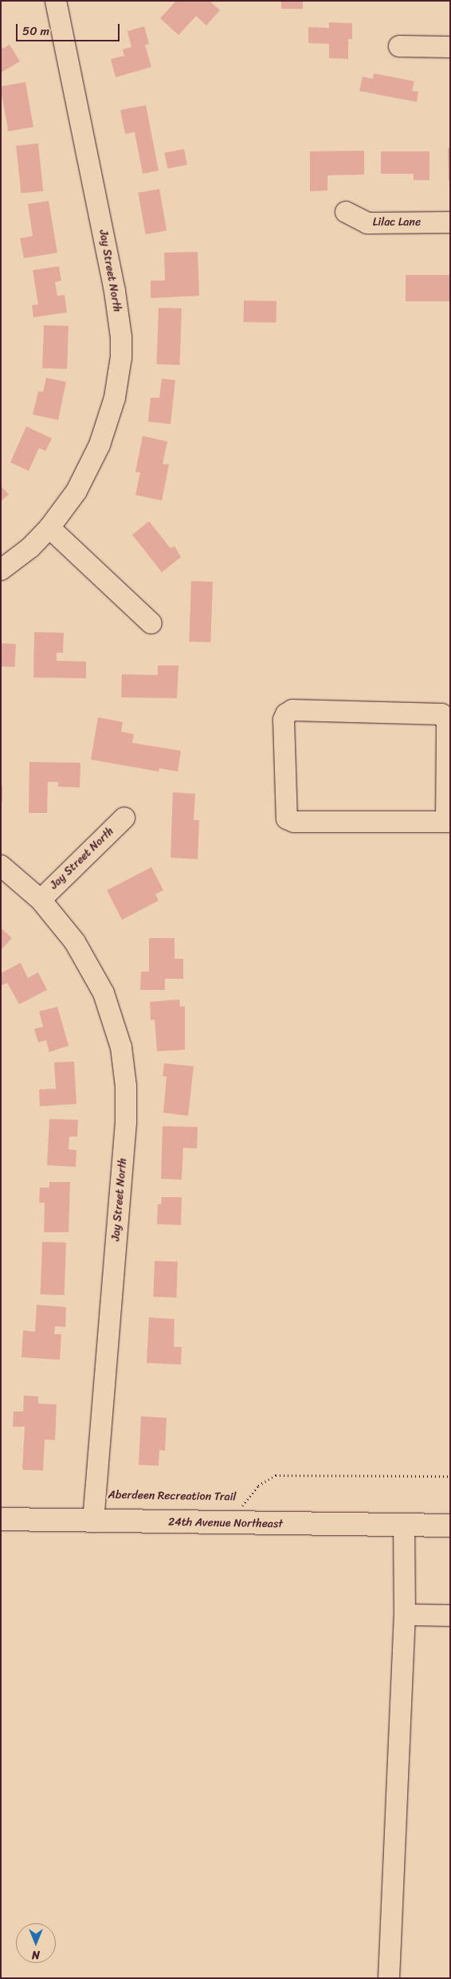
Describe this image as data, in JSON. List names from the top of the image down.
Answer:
{
  "streets": {
    "main road": ["24th Avenue Northeast"],
    "street": ["Lilac Lane", "Jay Street North"],
    "path": ["Aberdeen Recreation Trail"]
  },
  "crossings": [
    ["Jay Street North", "24th Avenue Northeast"]
  ],
  "scale_bar": "50 m",
  "north": "bottom"
}
